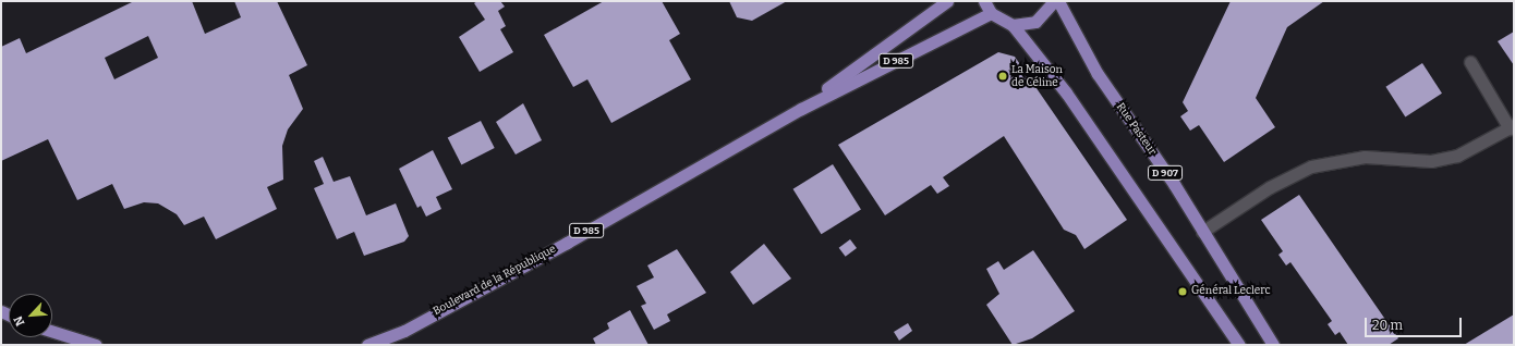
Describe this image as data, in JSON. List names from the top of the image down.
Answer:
{
  "streets": {
    "main road": [
      "D 985",
      "Rue Pasteur",
      "D 907",
      "Boulevard de la République"
    ]
  },
  "places": ["La Maison de Céline", "Général Leclerc"],
  "scale_bar": "20 m",
  "north": "bottom left"
}
